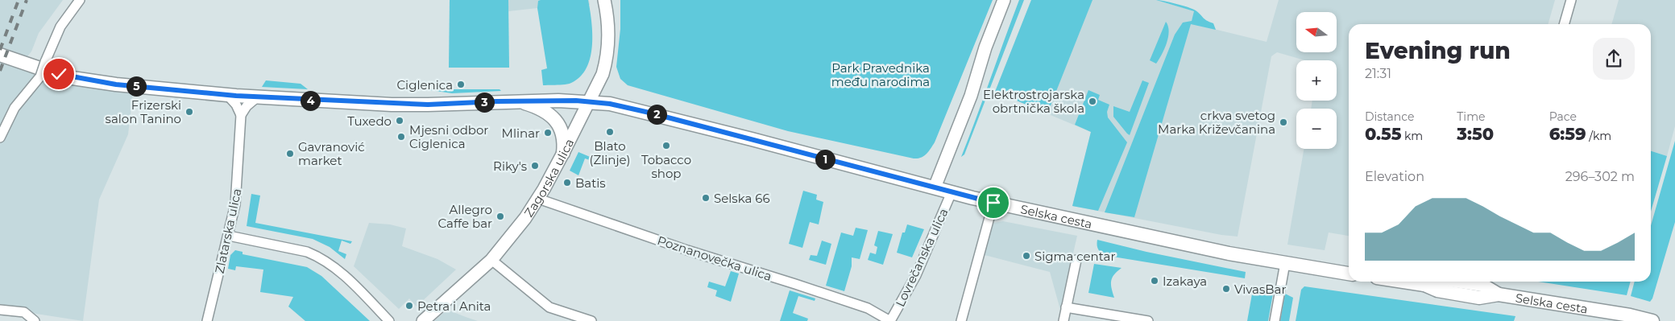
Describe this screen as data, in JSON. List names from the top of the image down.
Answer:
{
  "streets": {
    "main road": ["Selska cesta"],
    "street": [
      "Zagorska ulica",
      "Zlatarska ulica",
      "Lovrečanska ulica",
      "Poznanovečka ulica"
    ]
  },
  "crossings": [
    ["Zagorska ulica", "Selska cesta"],
    ["Zagorska ulica", "Poznanovečka ulica"],
    ["Selska cesta", "Lovrečanska ulica"],
    ["Lovrečanska ulica", "Poznanovečka ulica"]
  ],
  "parks": ["Park Pravednika među narodima"],
  "places": [
    "Ciglenica",
    "Elektrostrojarska obrtnička škola",
    "Frizerski salon Tanino",
    "Tuxedo",
    "crkva svetog Marka Križevčanina",
    "Blato (Zlinje)",
    "Mlinar",
    "Mjesni odbor Ciglenica",
    "Tobacco shop",
    "Gavranović market",
    "Riky's",
    "Batis",
    "Selska 66",
    "Allegro Caffe bar",
    "Sigma centar",
    "Izakaya",
    "VivasBar",
    "Petra i Anita"
  ],
  "north": "left",
  "page": {
    "map_buttons": ["+", "−"],
    "heading": ["Evening run", "21:31"],
    "pins": [
      "5",
      "4",
      "3",
      "2",
      "1"
    ],
    "stats": [
      ["Distance", "0.55 km"],
      ["Time", "3:50"],
      ["Pace", "6:59 /km"]
    ],
    "chart": ["Elevation", "296–302 m"]
  }
}
